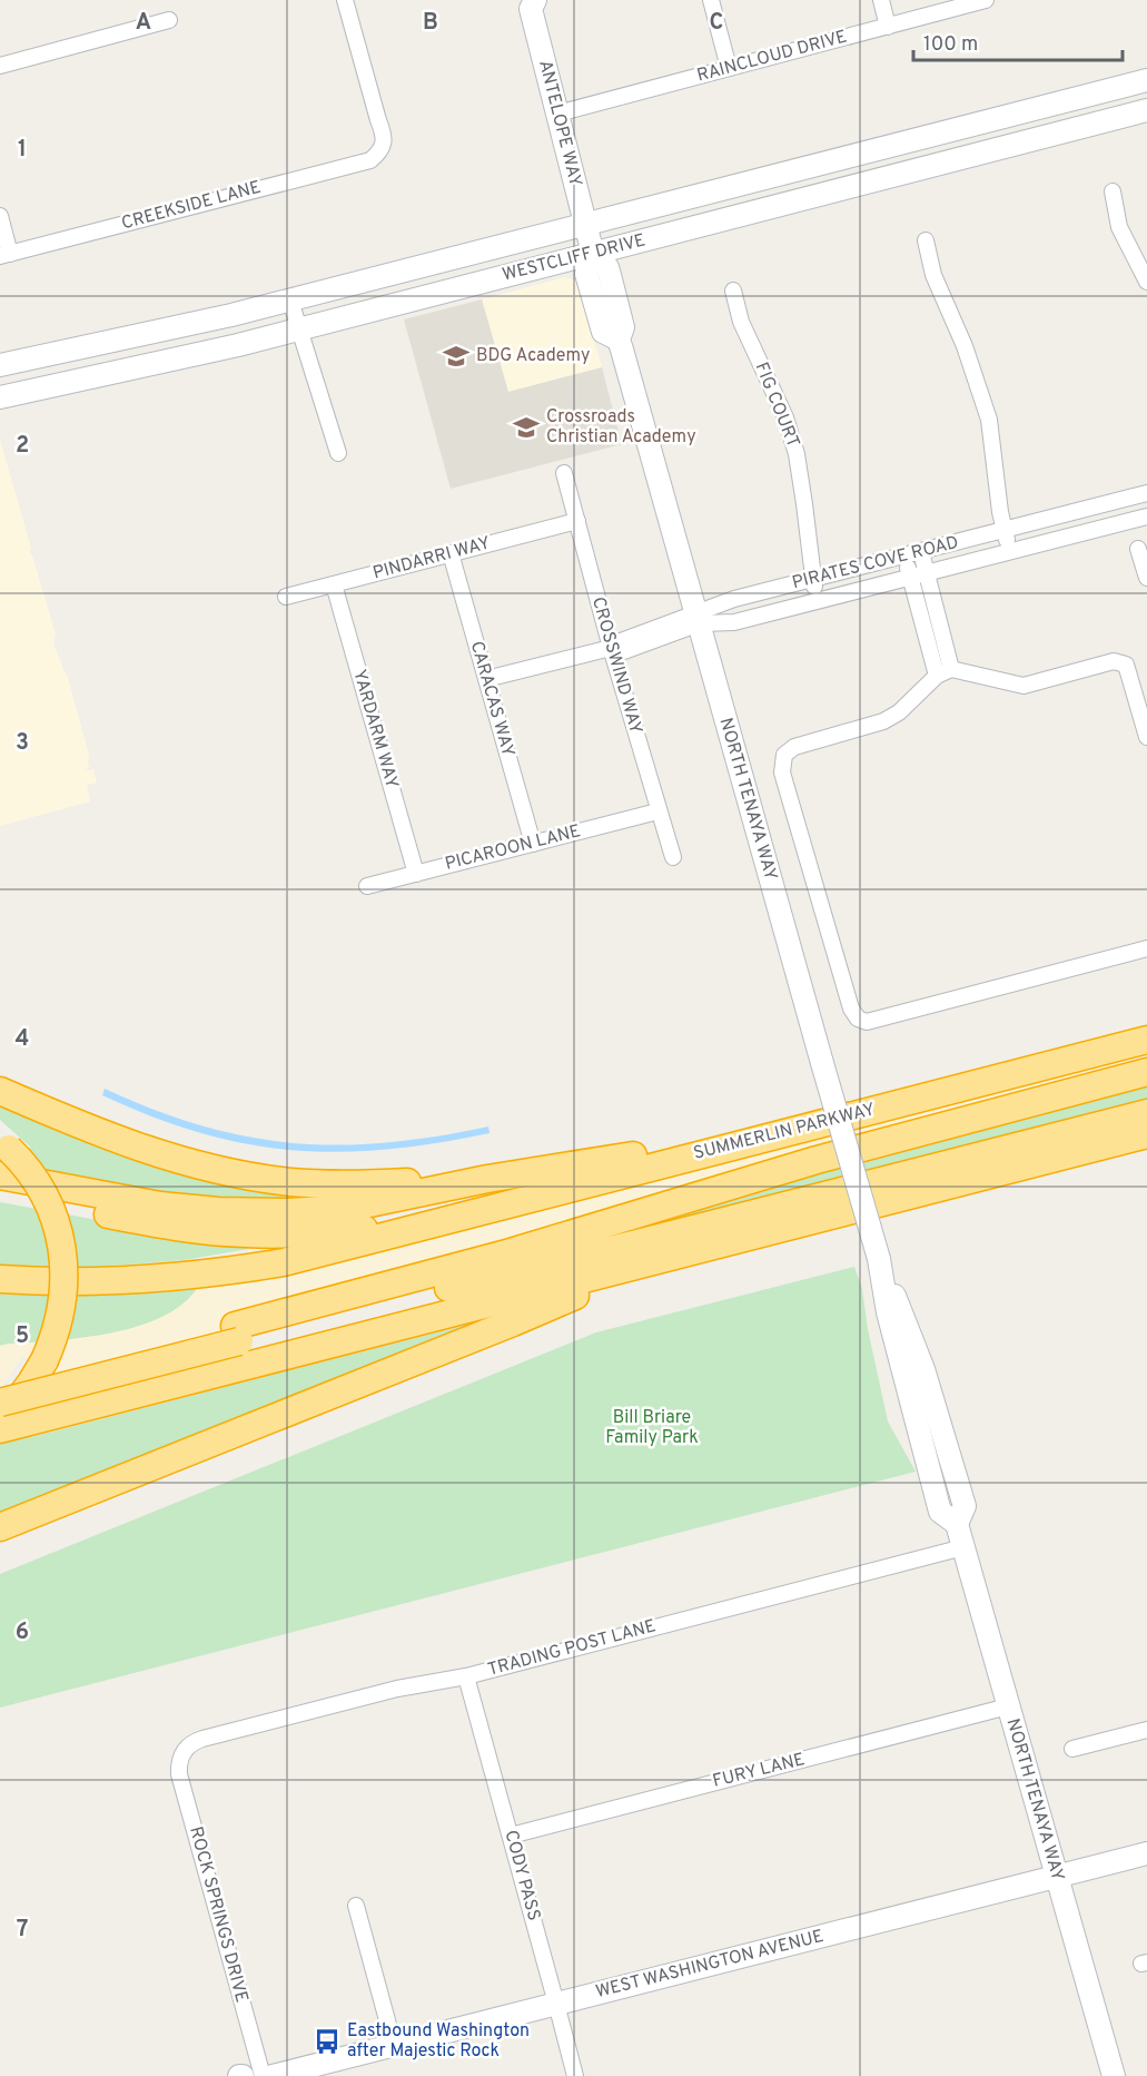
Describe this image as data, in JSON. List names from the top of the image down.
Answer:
{
  "streets": {
    "highway": ["SUMMERLIN PARKWAY"],
    "main road": [
      "ANTELOPE WAY",
      "WESTCLIFF DRIVE",
      "NORTH TENAYA WAY",
      "WEST WASHINGTON AVENUE"
    ],
    "street": [
      "RAINCLOUD DRIVE",
      "CREEKSIDE LANE",
      "FIG COURT",
      "PINDARRI WAY",
      "PIRATES COVE ROAD",
      "CROSSWIND WAY",
      "CARACAS WAY",
      "YARDARM WAY",
      "PICAROON LANE",
      "TRADING POST LANE",
      "FURY LANE",
      "CODY PASS",
      "ROCK SPRINGS DRIVE"
    ]
  },
  "crossings": [
    ["RAINCLOUD DRIVE", "ANTELOPE WAY"],
    ["ANTELOPE WAY", "WESTCLIFF DRIVE"],
    ["ANTELOPE WAY", "NORTH TENAYA WAY"],
    ["WESTCLIFF DRIVE", "NORTH TENAYA WAY"],
    ["FIG COURT", "PIRATES COVE ROAD"],
    ["PINDARRI WAY", "CROSSWIND WAY"],
    ["PINDARRI WAY", "CARACAS WAY"],
    ["PINDARRI WAY", "YARDARM WAY"],
    ["PIRATES COVE ROAD", "CROSSWIND WAY"],
    ["PIRATES COVE ROAD", "CARACAS WAY"],
    ["PIRATES COVE ROAD", "NORTH TENAYA WAY"],
    ["CROSSWIND WAY", "PICAROON LANE"],
    ["CARACAS WAY", "PICAROON LANE"],
    ["YARDARM WAY", "PICAROON LANE"],
    ["NORTH TENAYA WAY", "TRADING POST LANE"],
    ["NORTH TENAYA WAY", "FURY LANE"],
    ["NORTH TENAYA WAY", "WEST WASHINGTON AVENUE"],
    ["TRADING POST LANE", "CODY PASS"],
    ["TRADING POST LANE", "ROCK SPRINGS DRIVE"],
    ["FURY LANE", "CODY PASS"],
    ["CODY PASS", "WEST WASHINGTON AVENUE"]
  ],
  "parks": ["Bill Briare Family Park"],
  "places": {
    "school or university": ["BDG Academy", "Crossroads Christian Academy"],
    "bus stop": ["Eastbound Washington after Majestic Rock"]
  },
  "scale_bar": "100 m",
  "grid": {
    "columns": ["A", "B", "C"],
    "rows": [
      "1",
      "2",
      "3",
      "4",
      "5",
      "6",
      "7"
    ]
  }
}
